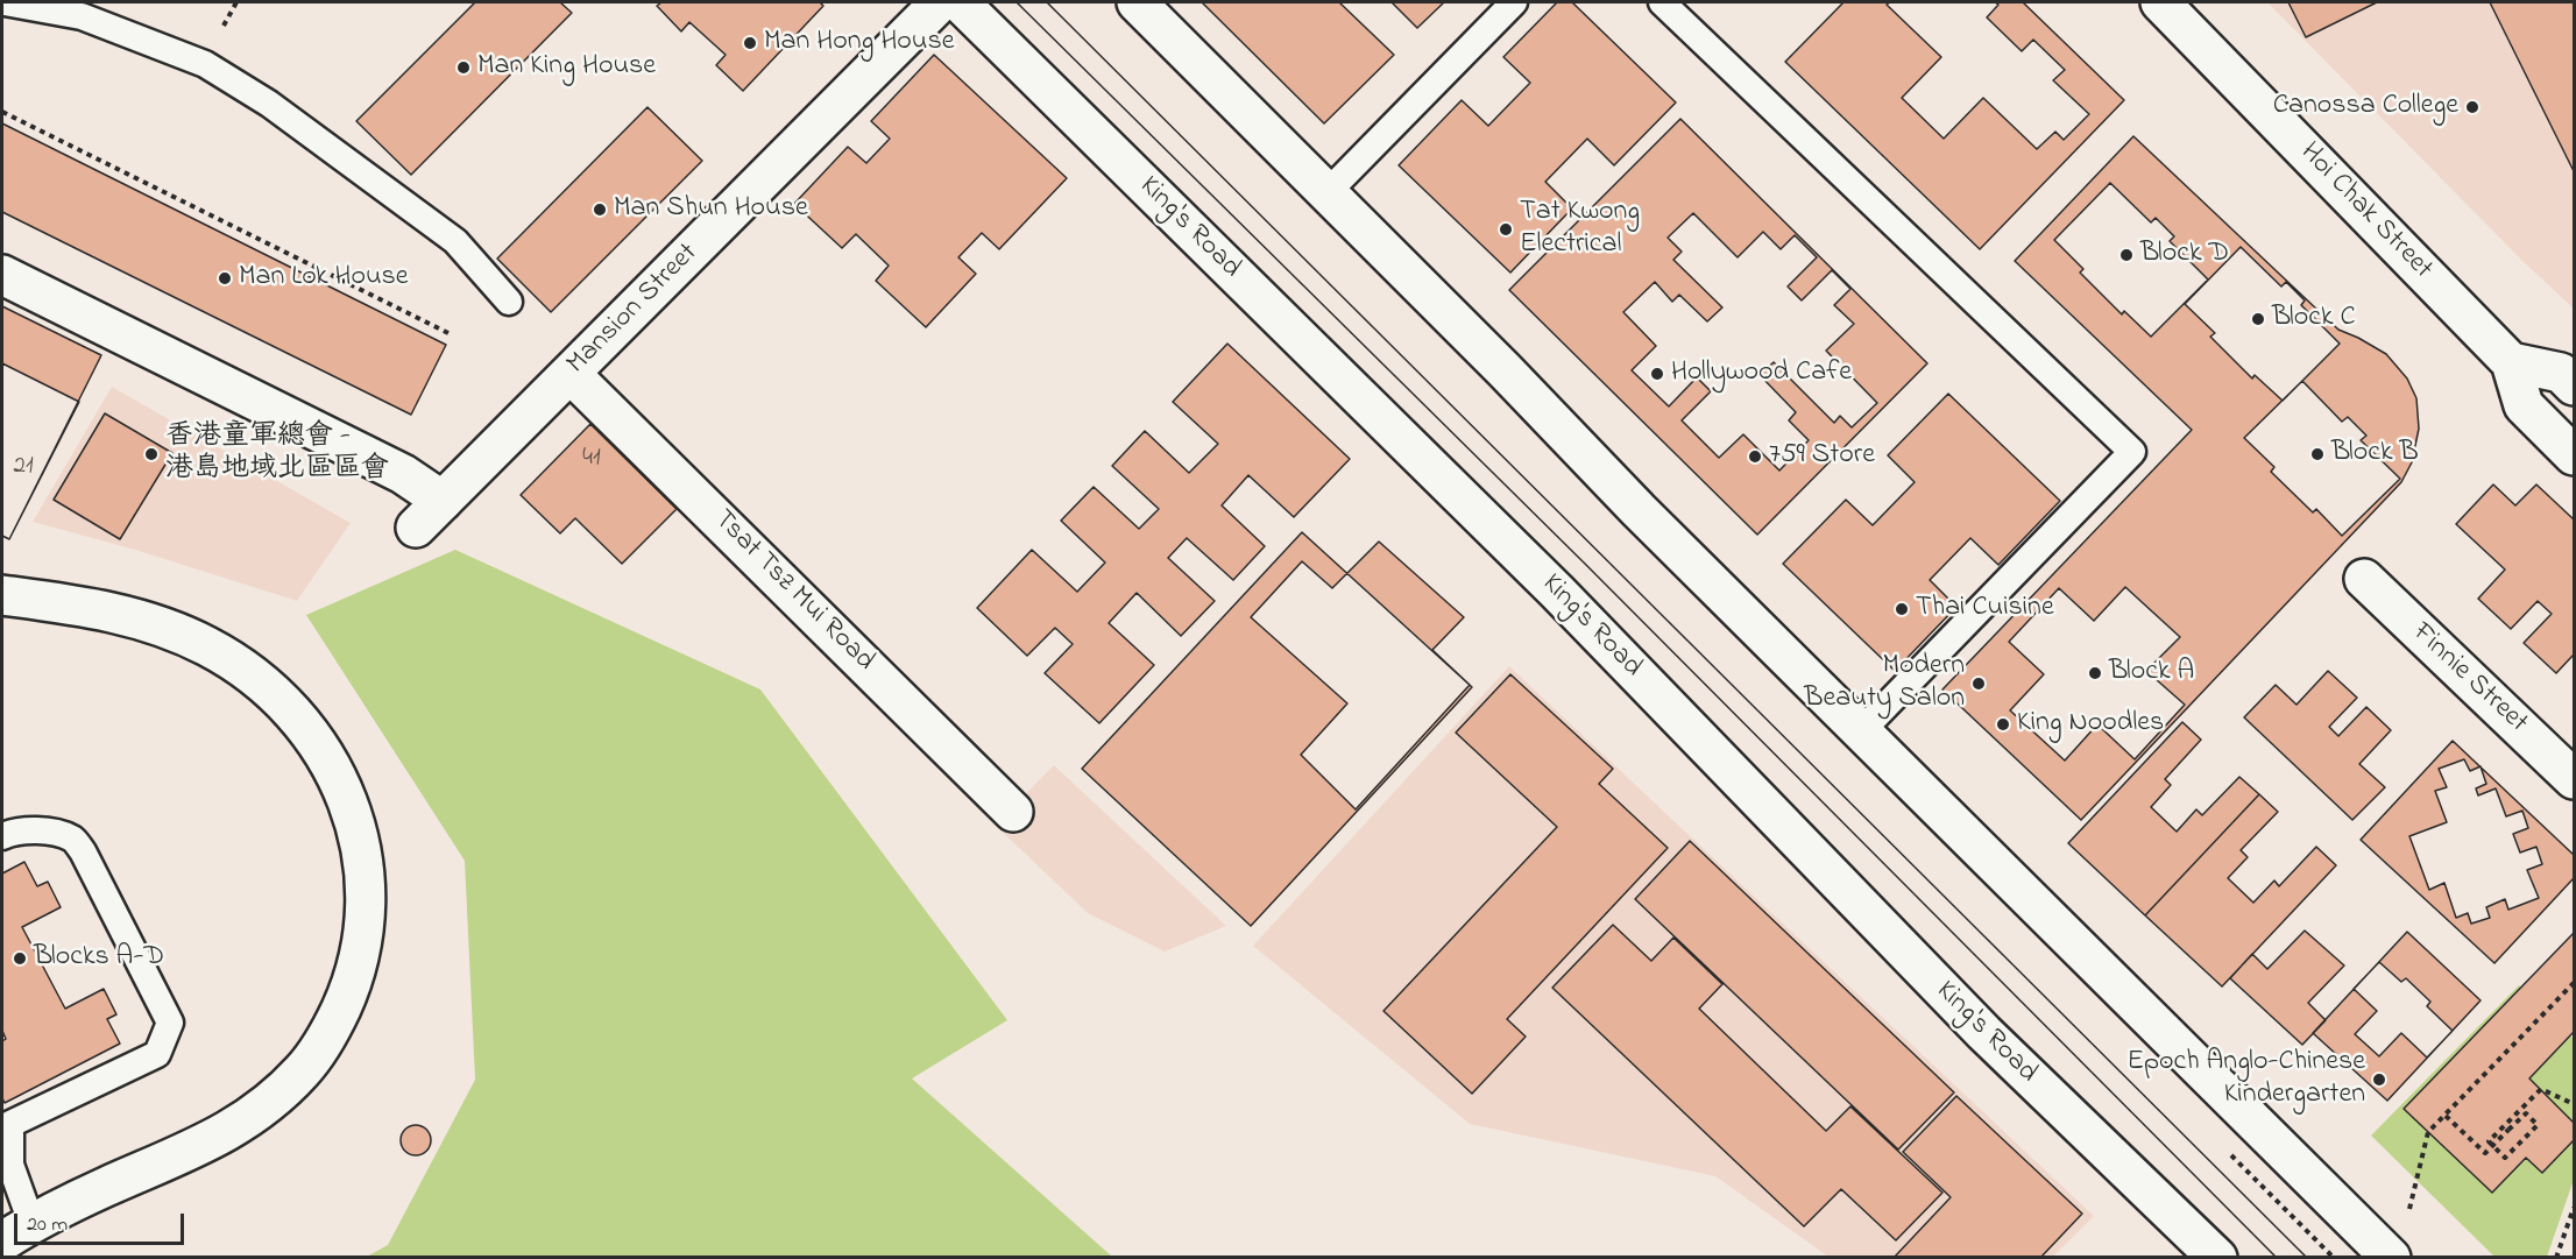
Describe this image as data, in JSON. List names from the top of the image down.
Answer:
{
  "streets": {
    "street": [
      "Hoi Chak Street",
      "King's Road",
      "Mansion Street",
      "Tsat Tsz Mui Road",
      "Finnie Street"
    ]
  },
  "crossings": [
    ["Mansion Street", "Tsat Tsz Mui Road"]
  ],
  "places": [
    "Man Hong House",
    "Man King House",
    "Canossa College",
    "Man Shun House",
    "Tat Kwong Electrical",
    "Block D",
    "Man Lok House",
    "Block C",
    "Hollywood Cafe",
    "香港童軍總會 - 港島地域北區區會",
    "Block B",
    "759 Store",
    "Thai Cuisine",
    "Block A",
    "Modern Beauty Salon",
    "King Noodles",
    "Blocks A-D",
    "Epoch Anglo-Chinese Kindergarten"
  ],
  "house_numbers": ["41", "21"],
  "scale_bar": "20 m"
}
